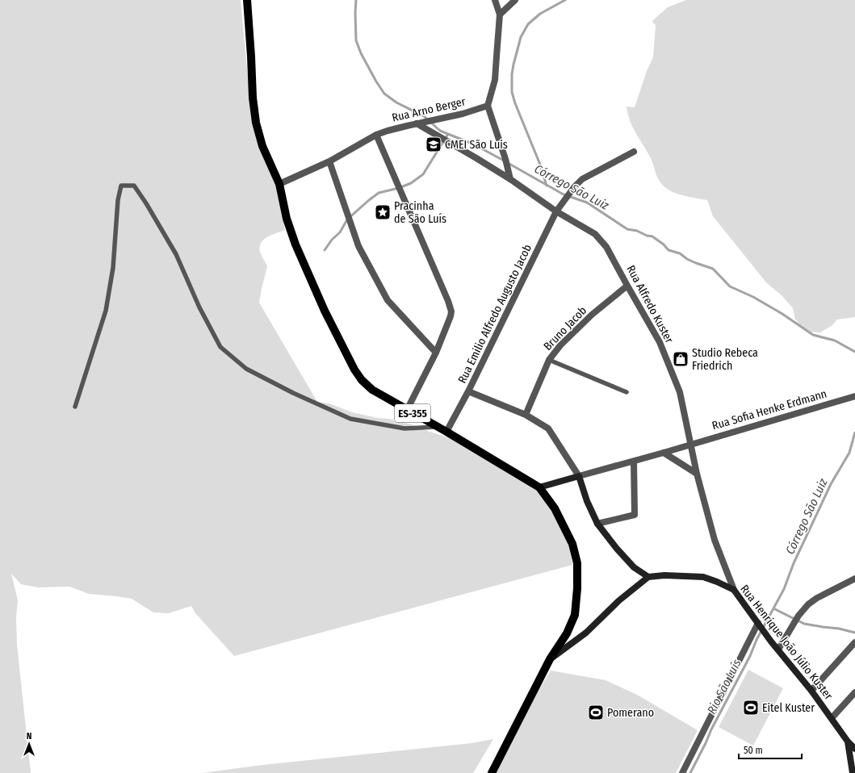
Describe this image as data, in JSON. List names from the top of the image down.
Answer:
{
  "streets": {
    "main road": ["ES-355"],
    "street": [
      "Rua Arno Berger",
      "Rua Alfredo Kuster",
      "Rua Emilio Alfredo Augusto Jacob",
      "Bruno Jacob",
      "Rua Sofia Henke Erdmann",
      "Rua Henrique João Júlio Kuster"
    ]
  },
  "crossings": [
    ["Rua Arno Berger", "Rua Alfredo Kuster"],
    ["Rua Arno Berger", "ES-355"],
    ["Rua Alfredo Kuster", "Rua Emilio Alfredo Augusto Jacob"],
    ["Rua Alfredo Kuster", "Bruno Jacob"],
    ["Rua Alfredo Kuster", "Rua Sofia Henke Erdmann"],
    ["Rua Alfredo Kuster", "Rua Henrique João Júlio Kuster"],
    ["Rua Emilio Alfredo Augusto Jacob", "ES-355"]
  ],
  "water": ["Córrego São Luiz", "Rio São Luís"],
  "places": {
    "school or university": ["CMEI São Luis"],
    "place": ["Pracinha de São Luís"],
    "shop": ["Studio Rebeca Friedrich"],
    "sports": ["Eitel Kuster", "Pomerano"]
  },
  "scale_bar": "50 m",
  "north": "top"
}
